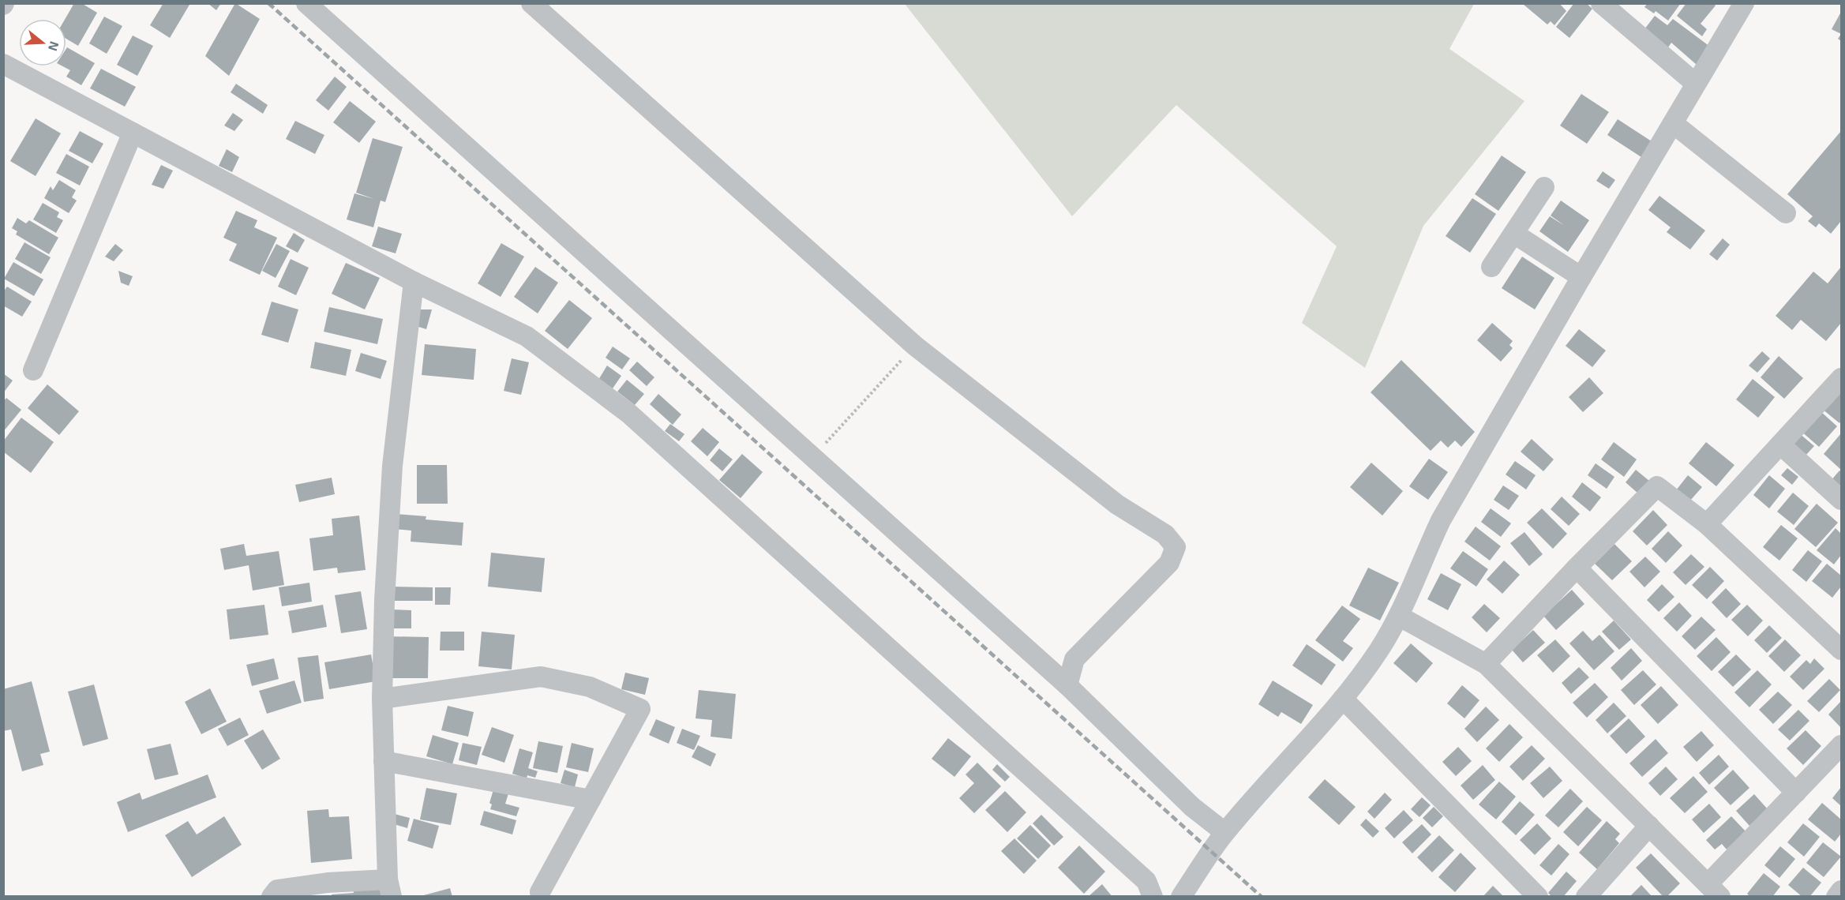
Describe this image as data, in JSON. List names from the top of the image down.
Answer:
{
  "north": "right"
}
